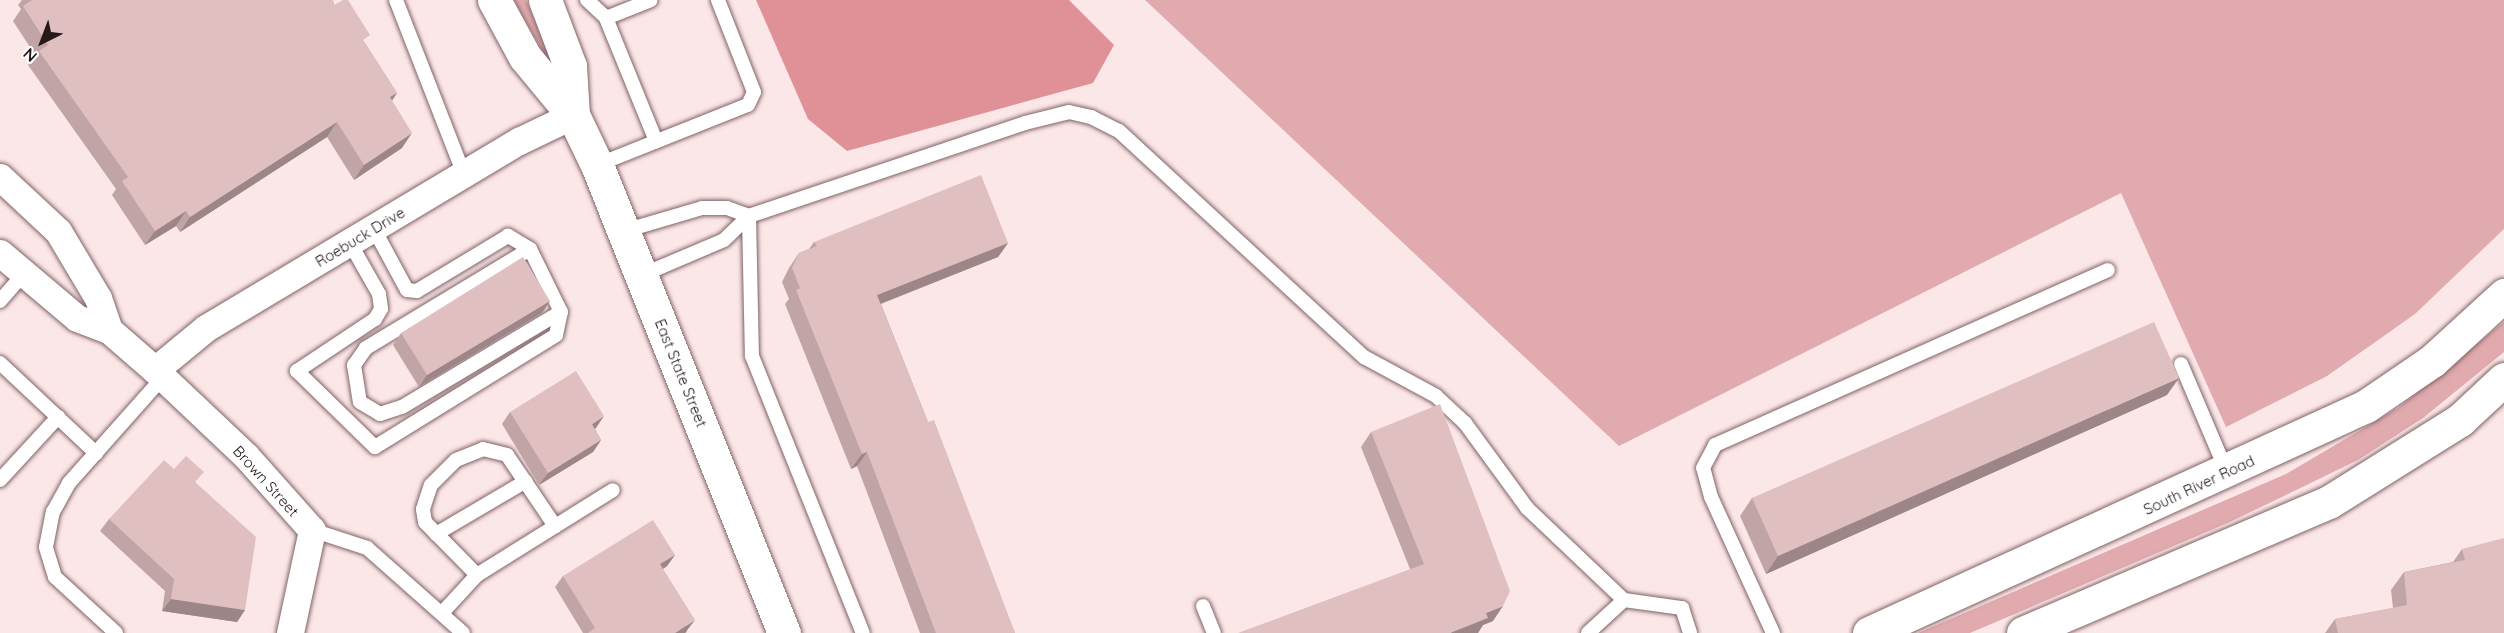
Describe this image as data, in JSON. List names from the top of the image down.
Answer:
{
  "streets": {
    "main road": ["East State Street", "South River Road"],
    "street": ["Roebuck Drive", "Brown Street"]
  },
  "crossings": [
    ["Roebuck Drive", "East State Street"],
    ["Roebuck Drive", "Brown Street"]
  ],
  "north": "bottom left"
}
